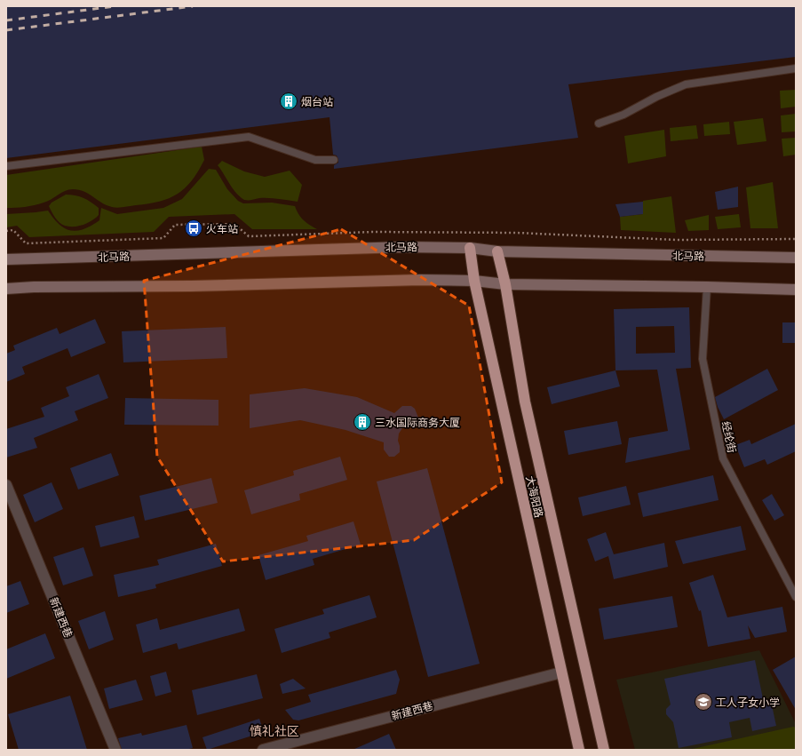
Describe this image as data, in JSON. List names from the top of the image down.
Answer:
{
  "streets": {
    "highway": ["大海阳路"],
    "main road": ["北马路"],
    "street": ["新建西巷"],
    "lane": ["经纶街"]
  },
  "crossings": [
    ["北马路", "大海阳路"],
    ["大海阳路", "新建西巷"]
  ],
  "districts": ["慎礼社区"],
  "places": {
    "building": ["烟台站", "三水国际商务大厦"],
    "bus stop": ["火车站"],
    "school or university": ["工人子女小学"]
  }
}
